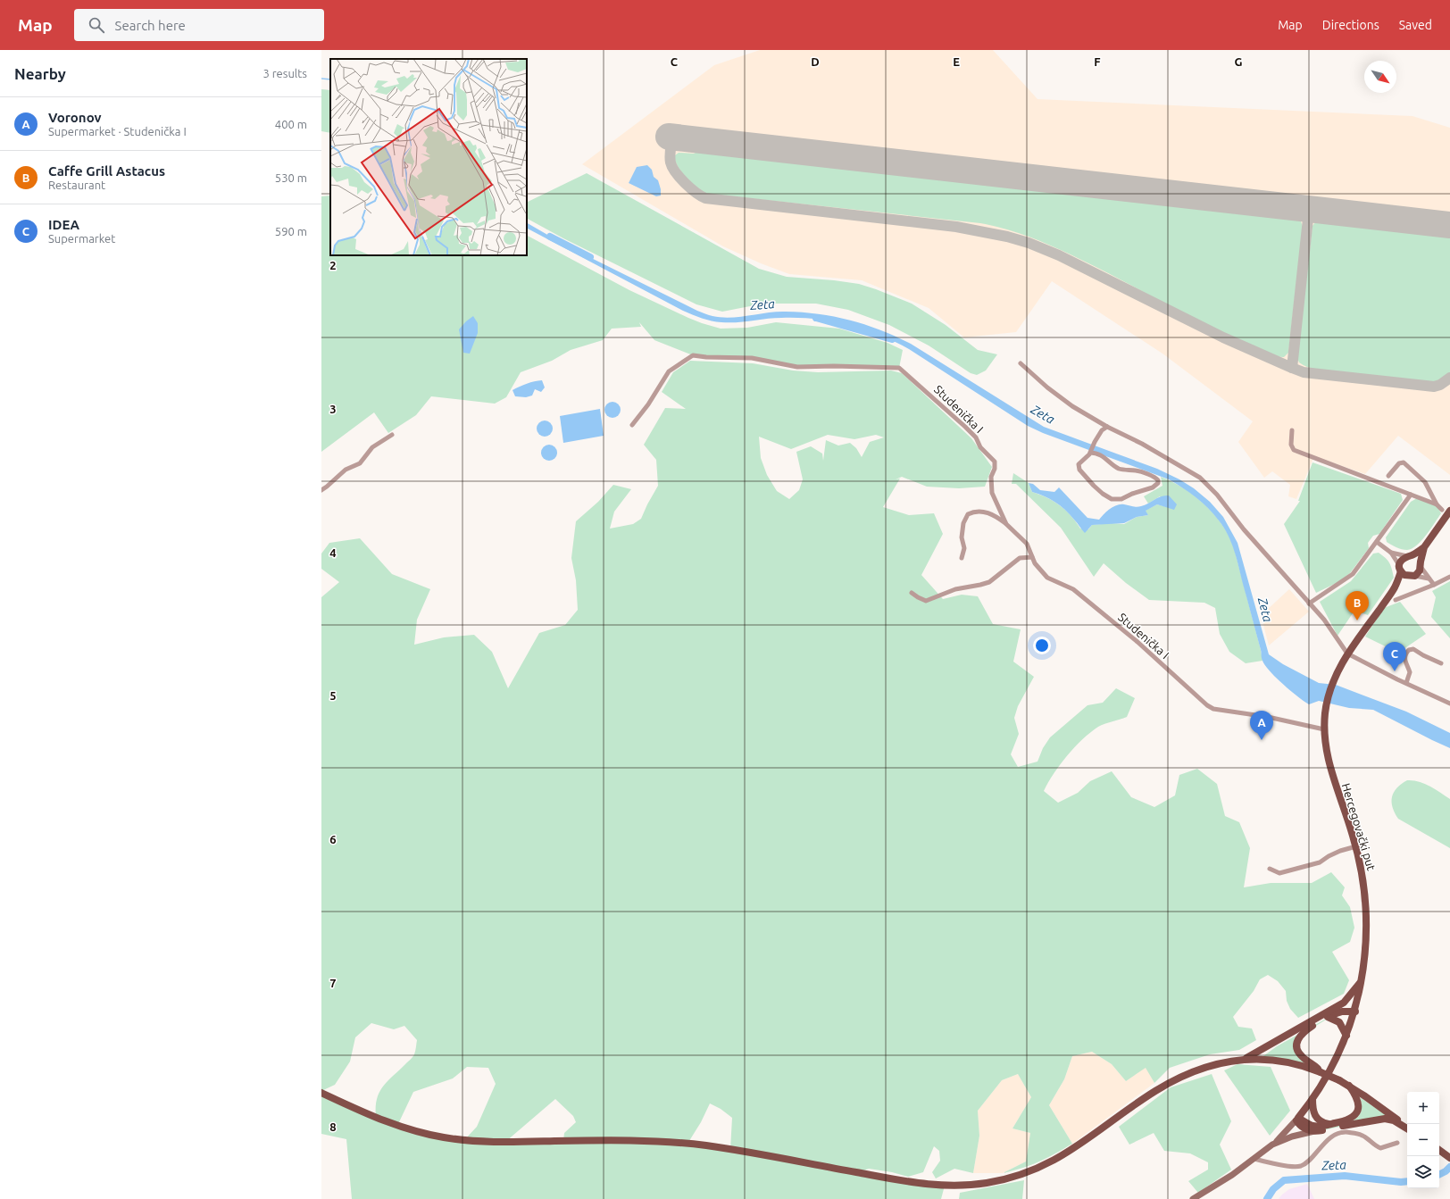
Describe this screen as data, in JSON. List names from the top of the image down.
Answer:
{
  "streets": {
    "main road": ["Hercegovački put"],
    "street": ["Studenička I"]
  },
  "crossings": [
    ["Studenička I", "Hercegovački put"]
  ],
  "water": ["Zeta"],
  "north": "bottom right",
  "page": {
    "header": "Map",
    "search": "Search here",
    "nav": ["Map", "Directions", "Saved"],
    "heading": ["Nearby", "3 results"],
    "list": [
      {
        "mark": "A",
        "name": "Voronov",
        "note": "Supermarket · Studenička I",
        "value": "400 m"
      },
      {
        "mark": "B",
        "name": "Caffe Grill Astacus",
        "note": "Restaurant",
        "value": "530 m"
      },
      {
        "mark": "C",
        "name": "IDEA",
        "note": "Supermarket",
        "value": "590 m"
      }
    ],
    "pins": ["B", "C", "A"],
    "map_buttons": ["+", "−"]
  },
  "grid": {
    "columns": [
      "C",
      "D",
      "E",
      "F",
      "G"
    ],
    "rows": [
      "2",
      "3",
      "4",
      "5",
      "6",
      "7",
      "8"
    ]
  }
}
